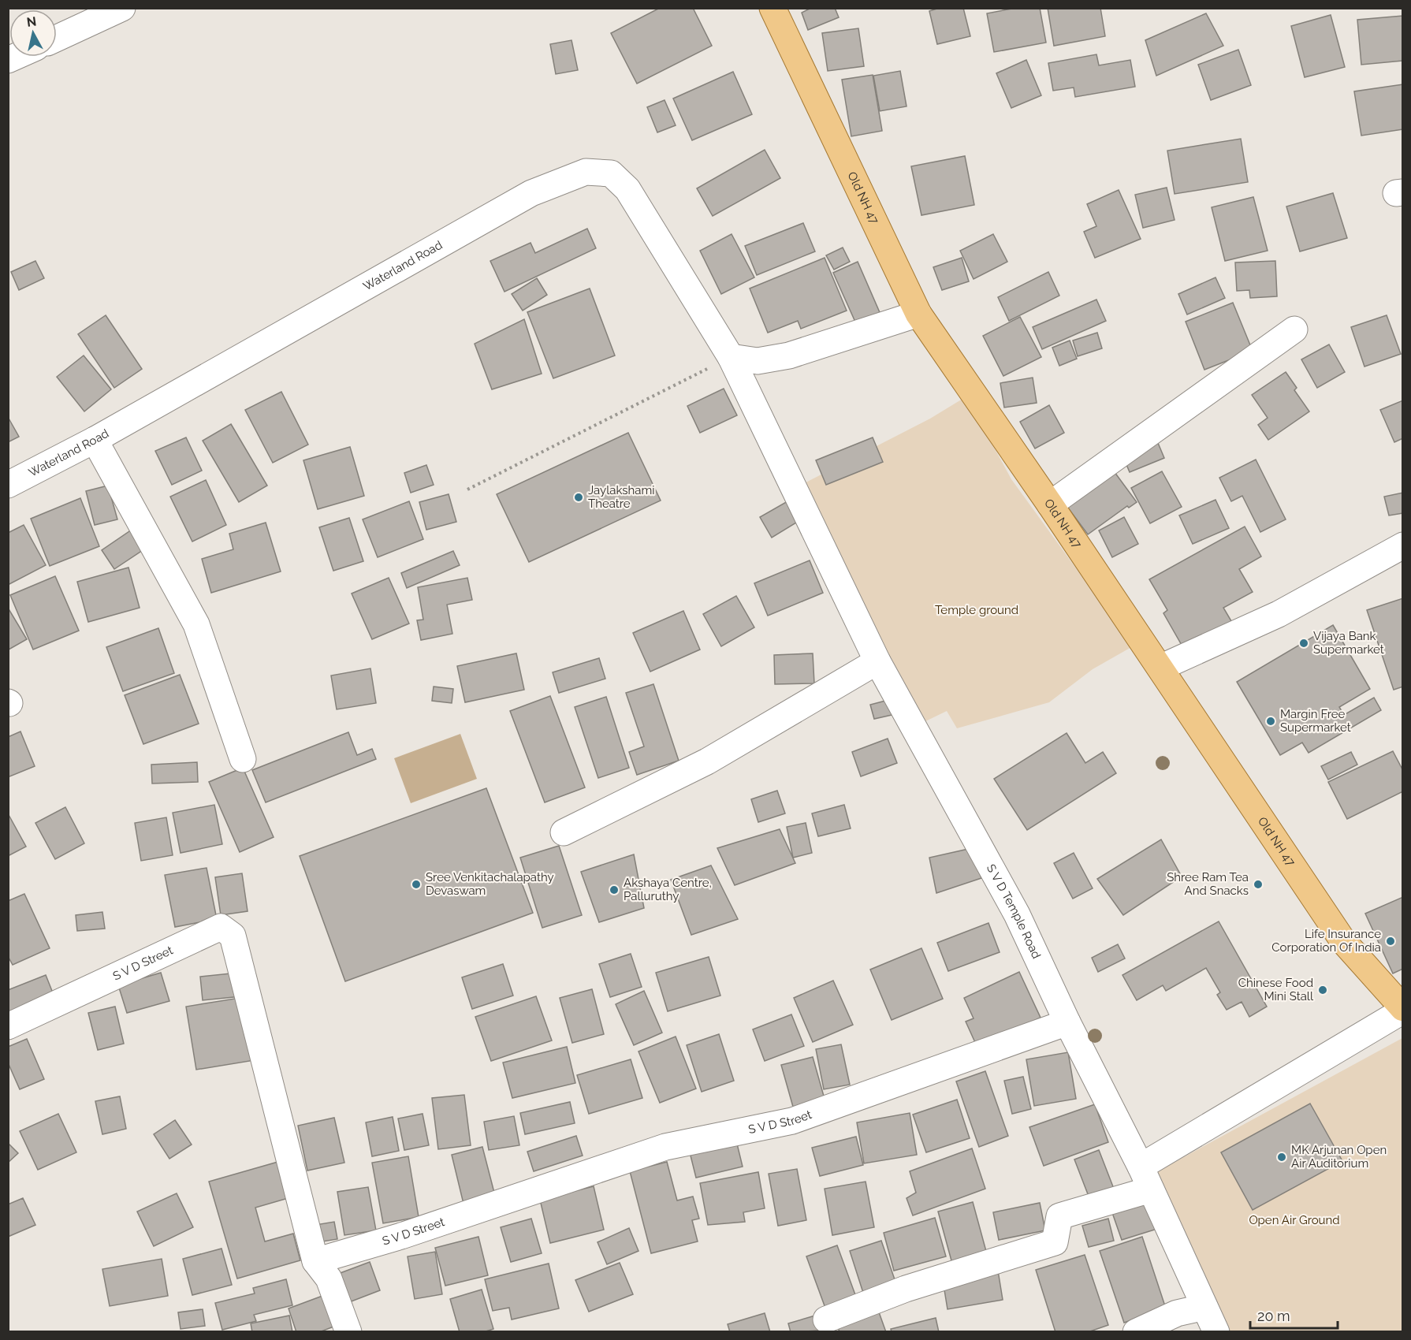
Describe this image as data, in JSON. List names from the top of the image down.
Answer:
{
  "streets": {
    "main road": ["Old NH 47"],
    "street": ["Waterland Road", "S V D Temple Road", "S V D Street"]
  },
  "crossings": [
    ["Waterland Road", "S V D Temple Road"],
    ["S V D Temple Road", "S V D Street"]
  ],
  "parks": ["Temple ground", "Open Air Ground"],
  "places": [
    "Jaylakshami Theatre",
    "Vijaya Bank Supermarket",
    "Margin Free Supermarket",
    "Sree Venkitachalapathy Devaswam",
    "Shree Ram Tea And Snacks",
    "Akshaya Centre, Palluruthy",
    "Life Insurance Corporation Of India",
    "Chinese Food Mini Stall",
    "MK Arjunan Open Air Auditorium"
  ],
  "scale_bar": "20 m",
  "north": "top"
}
